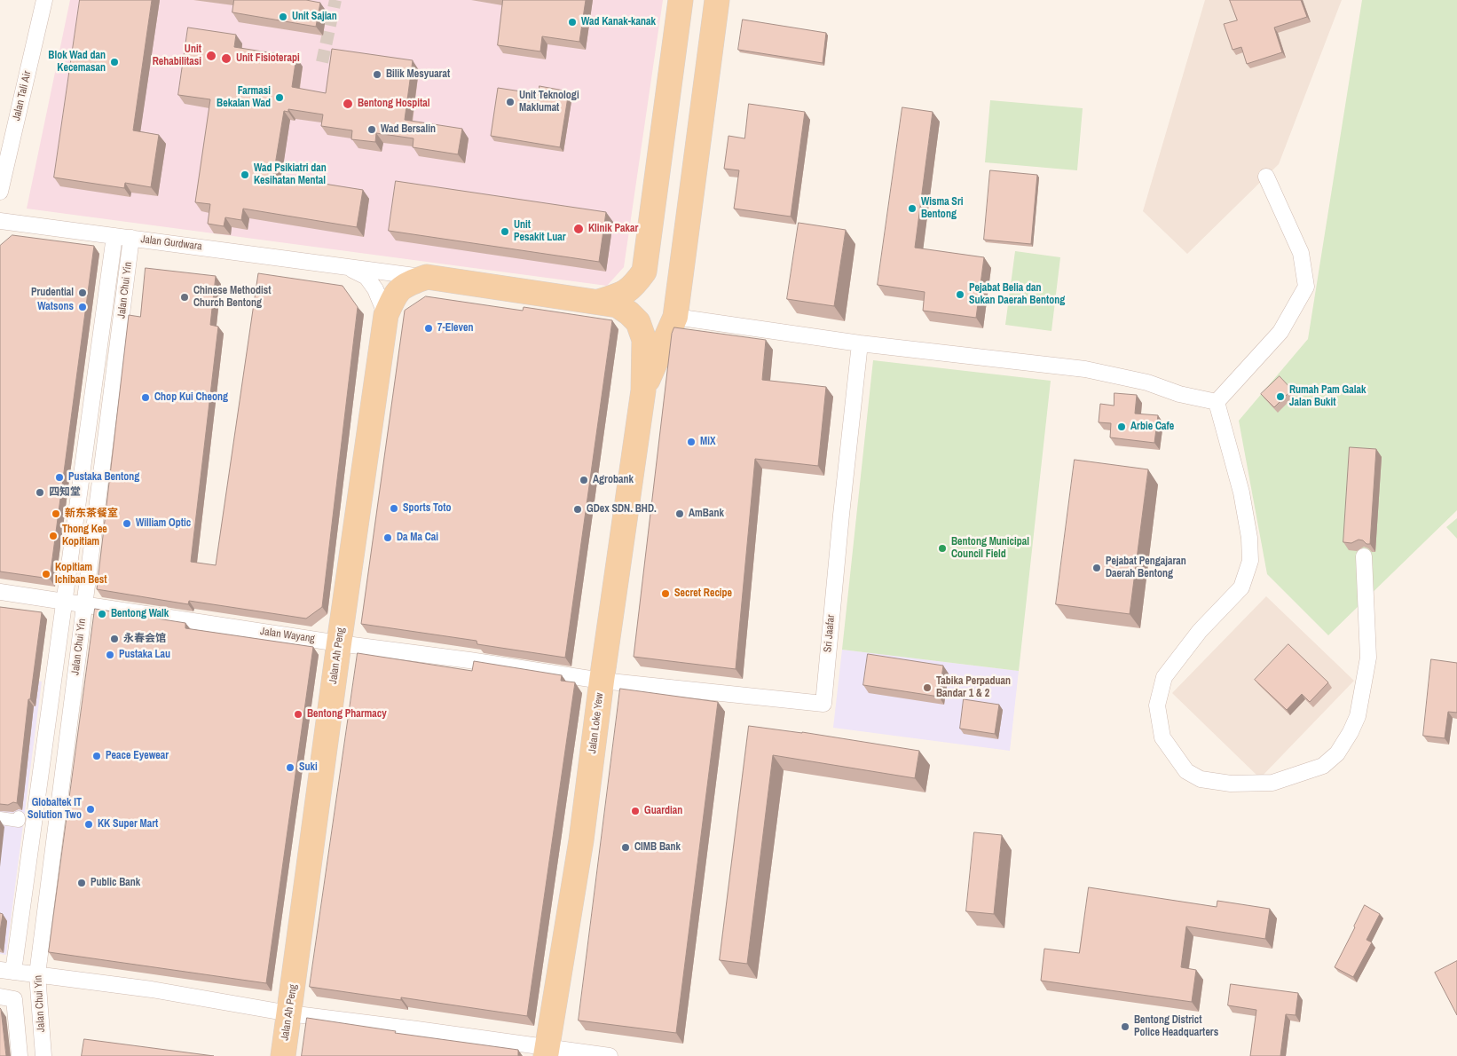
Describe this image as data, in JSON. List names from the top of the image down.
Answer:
{
  "streets": {
    "main road": ["Jalan Ah Peng", "Jalan Loke Yew"],
    "street": [
      "Jalan Tali Air",
      "Jalan Gurdwara",
      "Jalan Chui Yin",
      "Sri Jaafar",
      "Jalan Wayang"
    ]
  },
  "crossings": [
    ["Jalan Gurdwara", "Jalan Chui Yin"],
    ["Jalan Gurdwara", "Jalan Ah Peng"],
    ["Jalan Chui Yin", "Jalan Wayang"],
    ["Sri Jaafar", "Jalan Wayang"],
    ["Sri Jaafar", "Jalan Loke Yew"],
    ["Jalan Wayang", "Jalan Ah Peng"],
    ["Jalan Wayang", "Jalan Loke Yew"]
  ],
  "places": [
    "Unit Sajian",
    "Wad Kanak-kanak",
    "Unit Rehabilitasi",
    "Unit Fisioterapi",
    "Blok Wad dan Kecemasan",
    "Bilik Mesyuarat",
    "Farmasi Bekalan Wad",
    "Unit Teknologi Maklumat",
    "Bentong Hospital",
    "Wad Bersalin",
    "Wad Psikiatri dan Kesihatan Mental",
    "Wisma Sri Bentong",
    "Klinik Pakar",
    "Unit Pesakit Luar",
    "Prudential",
    "Pejabat Belia dan Sukan Daerah Bentong",
    "Chinese Methodist Church Bentong",
    "Watsons",
    "7-Eleven",
    "Rumah Pam Galak Jalan Bukit",
    "Chop Kui Cheong",
    "Arbie Cafe",
    "MiX",
    "Pustaka Bentong",
    "Agrobank",
    "四知堂",
    "Sports Toto",
    "GDex SDN. BHD.",
    "新东茶餐室",
    "AmBank",
    "William Optic",
    "Thong Kee Kopitiam",
    "Da Ma Cai",
    "Bentong Municipal Council Field",
    "Pejabat Pengajaran Daerah Bentong",
    "Kopitiam Ichiban Best",
    "Secret Recipe",
    "Bentong Walk",
    "永春会馆",
    "Pustaka Lau",
    "Tabika Perpaduan Bandar 1 & 2",
    "Bentong Pharmacy",
    "Peace Eyewear",
    "Suki",
    "Globaltek IT Solution Two",
    "Guardian",
    "KK Super Mart",
    "CIMB Bank",
    "Public Bank",
    "Bentong District Police Headquarters"
  ]
}
